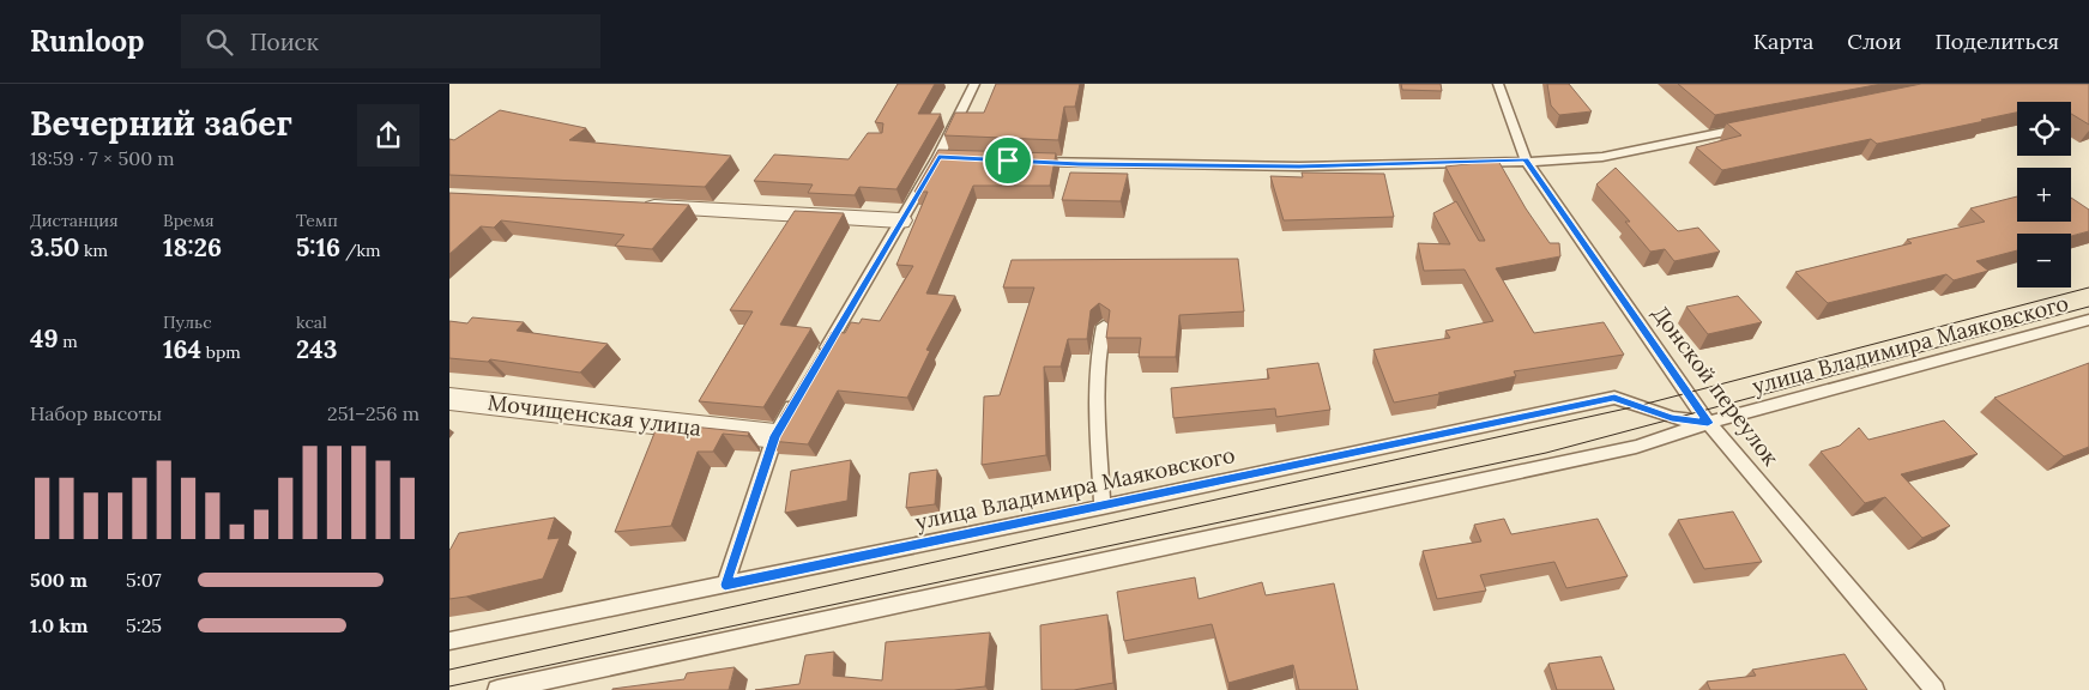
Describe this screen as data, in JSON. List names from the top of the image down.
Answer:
{
  "streets": {
    "street": ["Мочищенская улица"],
    "lane": ["улица Владимира Маяковского", "Донской переулок"]
  },
  "crossings": [
    ["улица Владимира Маяковского", "Донской переулок"]
  ],
  "page": {
    "header": "Runloop",
    "search": "Поиск",
    "nav": ["Карта", "Слои", "Поделиться"],
    "heading": ["Вечерний забег", "18:59 · 7 × 500 m"],
    "map_buttons": ["+", "−"],
    "stats": [
      ["Дистанция", "3.50 km"],
      ["Время", "18:26"],
      ["Темп", "5:16 /km"],
      ["49 m"],
      ["Пульс", "164 bpm"],
      ["kcal", "243"]
    ],
    "chart": ["Набор высоты", "251–256 m"],
    "list": [
      {
        "name": "500 m",
        "note": "5:07"
      },
      {
        "name": "1.0 km",
        "note": "5:25"
      }
    ]
  }
}
